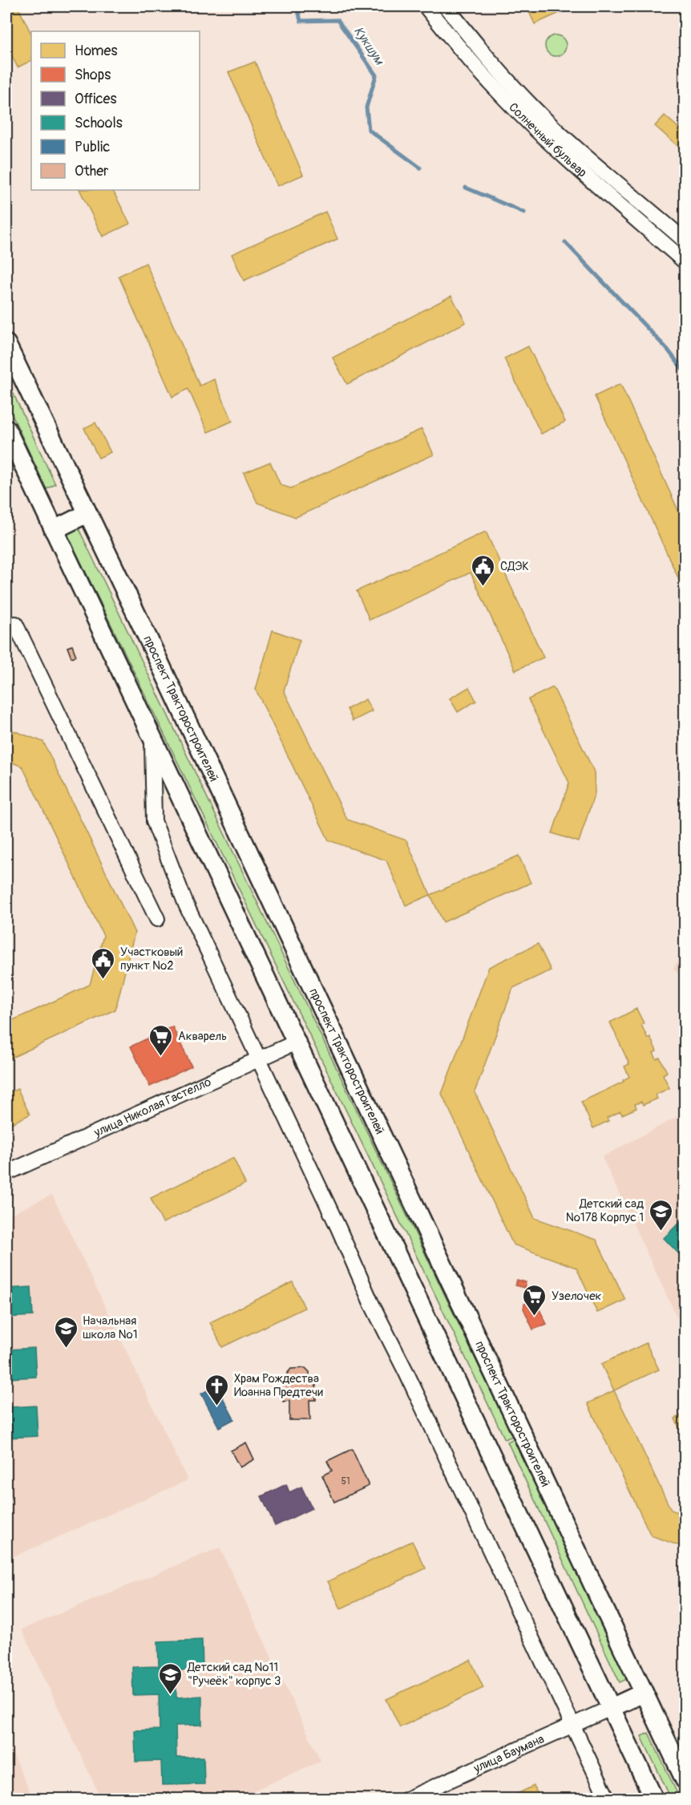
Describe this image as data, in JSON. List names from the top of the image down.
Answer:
{
  "streets": {
    "main road": ["проспект Тракторостроителей"],
    "street": ["Солнечный бульвар", "улица Николая Гастелло", "улица Баумана"]
  },
  "water": ["Кукшум"],
  "places": {
    "public building": ["СДЭК", "Участковый пункт №2"],
    "supermarket": ["Акварель", "Узелочек"],
    "school or university": ["Детский сад №178 Корпус 1", "Начальная школа №1", "Детский сад №11 \"Ручеёк\" корпус 3"],
    "church": ["Храм Рождества Иоанна Предтечи"]
  },
  "house_numbers": ["51"],
  "legend": [
    "Homes",
    "Shops",
    "Offices",
    "Schools",
    "Public",
    "Other"
  ]
}
